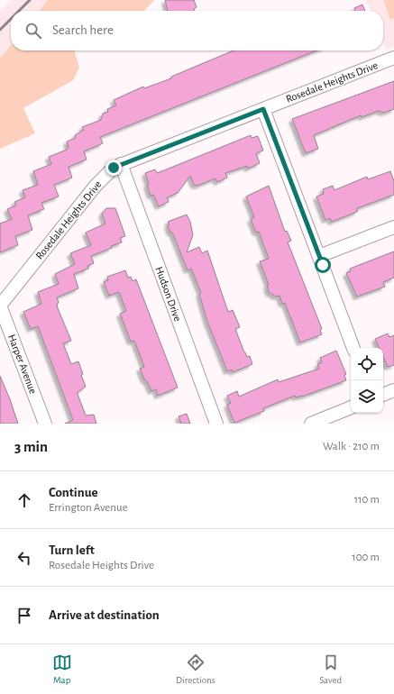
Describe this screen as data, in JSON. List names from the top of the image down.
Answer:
{
  "streets": {
    "street": ["Rosedale Heights Drive", "Hudson Drive", "Harper Avenue"]
  },
  "crossings": [
    ["Rosedale Heights Drive", "Hudson Drive"],
    ["Rosedale Heights Drive", "Harper Avenue"]
  ],
  "page": {
    "search": "Search here",
    "heading": ["3 min", "Walk · 210 m"],
    "list": [
      ["Continue", "Errington Avenue", "110 m"],
      ["Turn left", "Rosedale Heights Drive", "100 m"],
      "Arrive at destination"
    ],
    "nav": ["Map", "Directions", "Saved"]
  }
}
